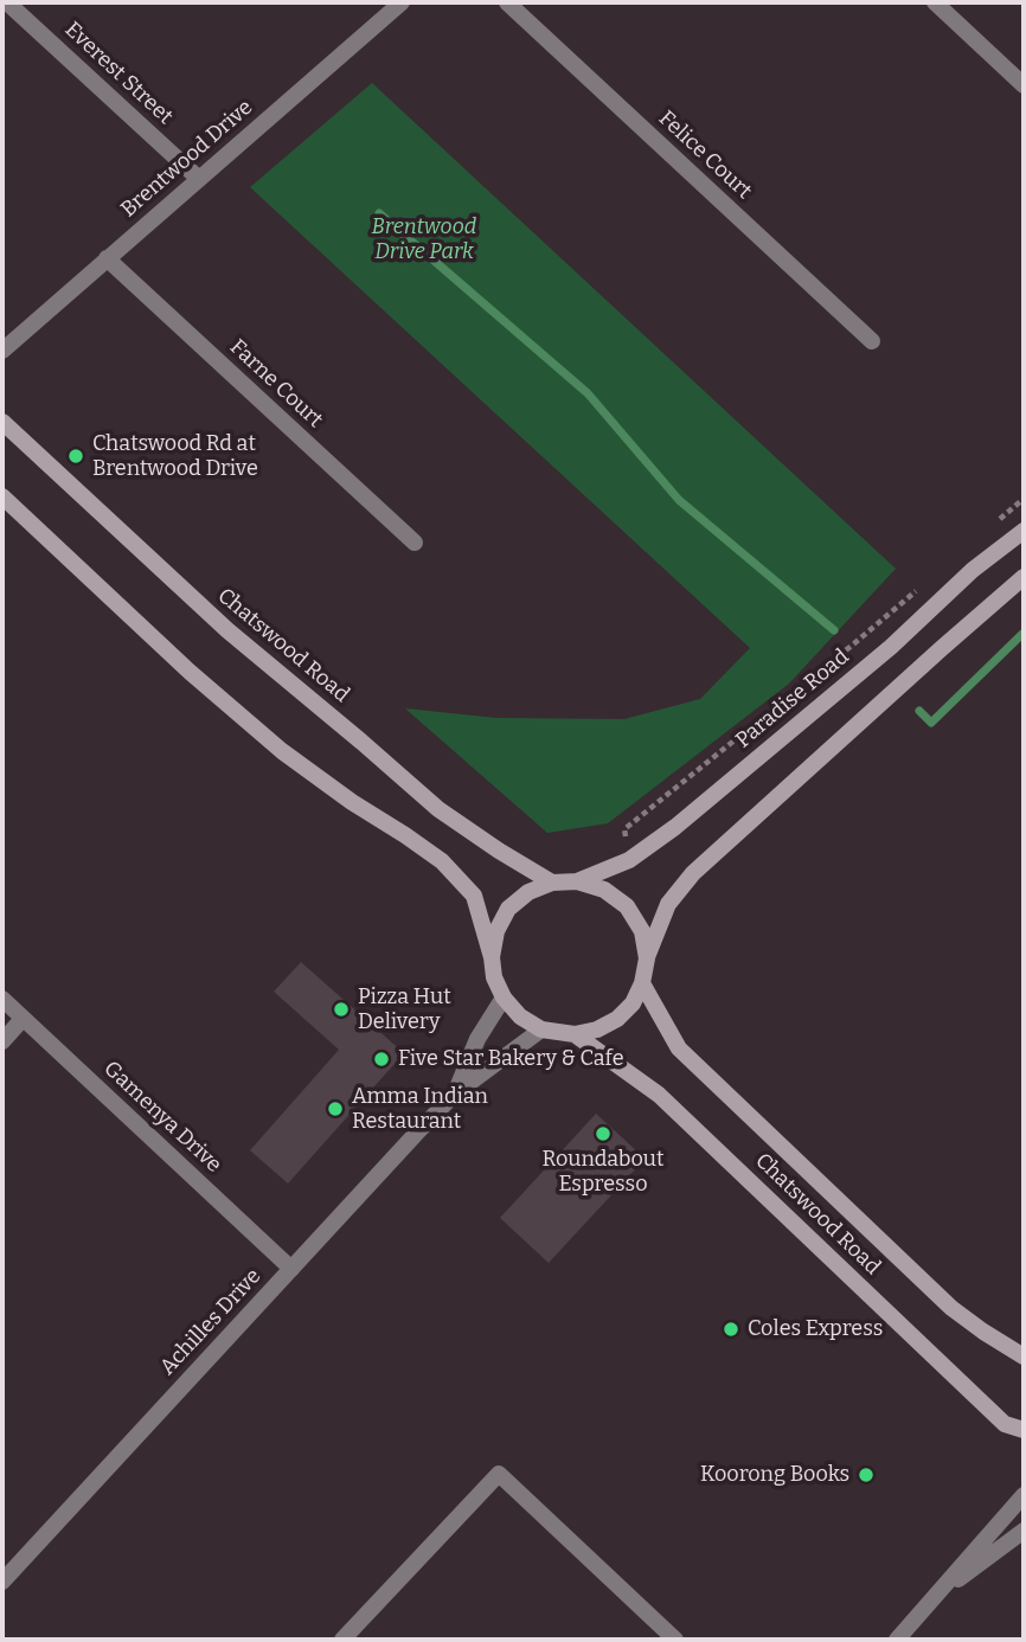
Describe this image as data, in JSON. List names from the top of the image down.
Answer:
{
  "streets": {
    "main road": ["Chatswood Road", "Paradise Road"],
    "street": [
      "Everest Street",
      "Felice Court",
      "Brentwood Drive",
      "Farne Court",
      "Gamenya Drive",
      "Achilles Drive"
    ]
  },
  "crossings": [
    ["Everest Street", "Brentwood Drive"],
    ["Brentwood Drive", "Farne Court"],
    ["Chatswood Road", "Paradise Road"],
    ["Chatswood Road", "Achilles Drive"],
    ["Paradise Road", "Achilles Drive"],
    ["Gamenya Drive", "Achilles Drive"]
  ],
  "parks": ["Brentwood Drive Park"],
  "places": [
    "Chatswood Rd at Brentwood Drive",
    "Pizza Hut Delivery",
    "Five Star Bakery & Cafe",
    "Amma Indian Restaurant",
    "Roundabout Espresso",
    "Coles Express",
    "Koorong Books"
  ]
}
